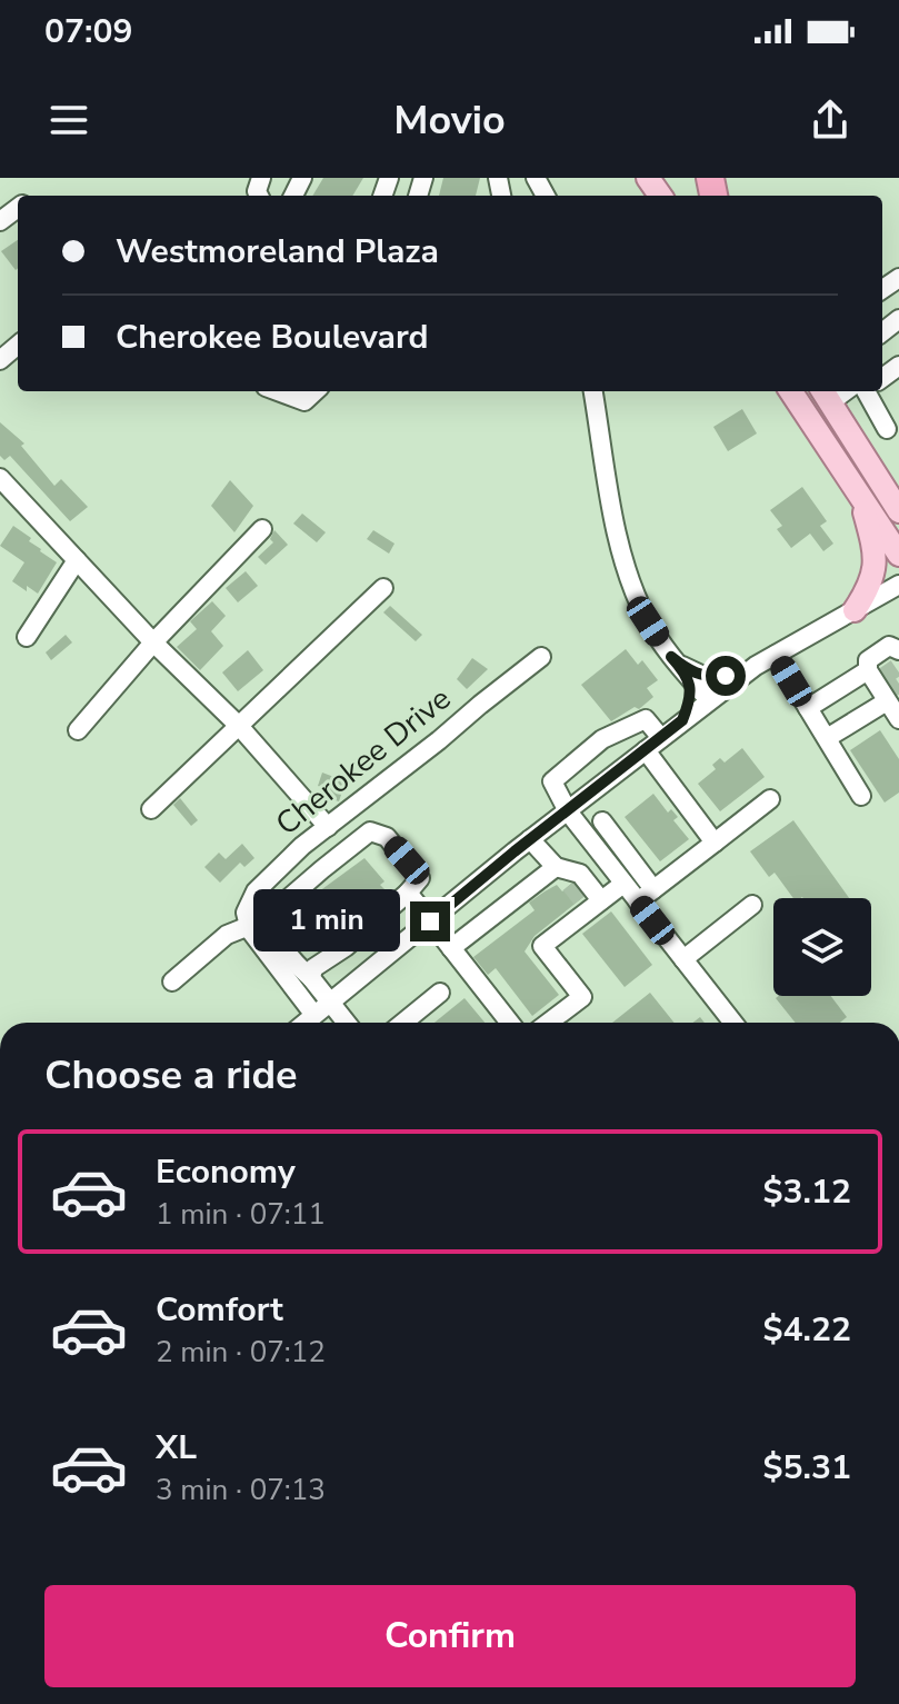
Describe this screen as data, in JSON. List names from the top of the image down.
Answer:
{
  "streets": {
    "street": ["Cherokee Drive"]
  },
  "page": {
    "status": "07:09",
    "header": "Movio",
    "banner": ["Westmoreland Plaza", "Cherokee Boulevard"],
    "bubble": "1 min",
    "heading": "Choose a ride",
    "list": [
      {
        "name": "Economy",
        "note": "1 min · 07:11",
        "value": "$3.12"
      },
      {
        "name": "Comfort",
        "note": "2 min · 07:12",
        "value": "$4.22"
      },
      {
        "name": "XL",
        "note": "3 min · 07:13",
        "value": "$5.31"
      }
    ],
    "buttons": "Confirm"
  }
}
